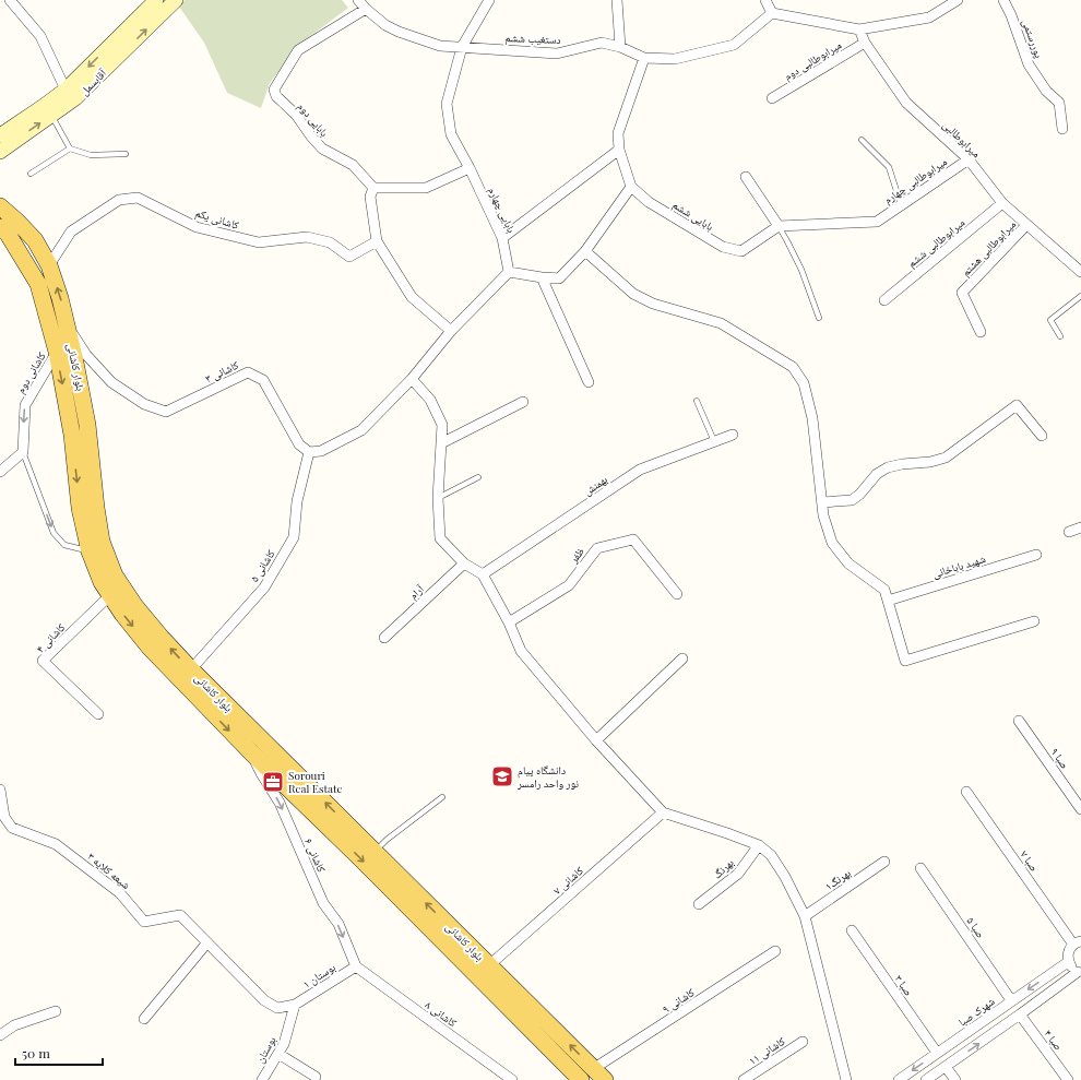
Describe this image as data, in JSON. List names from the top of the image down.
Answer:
{
  "streets": {
    "main road": ["بلوار کاشانی"],
    "street": [
      "دستغیب ششم",
      "پوررستمی",
      "میرابوطالبی دوم",
      "آقابسمل",
      "بابایی دوم",
      "میرابوطالبی",
      "میرابوطالبی چهارم",
      "بابایی چهارم",
      "بابایی ششم",
      "کاشانی یکم",
      "میرابوطالبی ششم",
      "میرابوطالبی هشتم",
      "کاشانی ۳",
      "کاشانی دوم",
      "بهمنش",
      "ظفر",
      "کاشانی ۵",
      "شهید باباخانی",
      "آرام",
      "کاشانی ۴",
      "صبا ۹",
      "کاشانی ۶",
      "صبا ۷",
      "بهرنگ",
      "شیعه کلایه ۳",
      "۱بهرنگ",
      "کاشانی ۷",
      "صبا ۵",
      "بوستان ۱",
      "صبا ۳",
      "کاشانی ۹",
      "شهرک صبا",
      "کاشانی ۸",
      "صبا ۴",
      "بوستان",
      "کاشانی ۱۱"
    ]
  },
  "crossings": [
    ["دستغیب ششم", "بابایی دوم"],
    ["دستغیب ششم", "بابایی چهارم"],
    ["میرابوطالبی دوم", "میرابوطالبی"],
    ["میرابوطالبی", "میرابوطالبی چهارم"],
    ["میرابوطالبی", "میرابوطالبی ششم"],
    ["میرابوطالبی", "میرابوطالبی هشتم"],
    ["میرابوطالبی چهارم", "بابایی ششم"],
    ["کاشانی یکم", "بلوار کاشانی"],
    ["بلوار کاشانی", "کاشانی ۳"],
    ["بلوار کاشانی", "کاشانی دوم"],
    ["بلوار کاشانی", "کاشانی ۵"],
    ["بلوار کاشانی", "کاشانی ۴"],
    ["بلوار کاشانی", "کاشانی ۶"],
    ["بلوار کاشانی", "کاشانی ۷"],
    ["بلوار کاشانی", "کاشانی ۹"],
    ["کاشانی ۳", "کاشانی ۵"],
    ["کاشانی ۶", "بوستان ۱"],
    ["کاشانی ۶", "کاشانی ۸"],
    ["شیعه کلایه ۳", "بوستان ۱"],
    ["شیعه کلایه ۳", "بوستان"],
    ["صبا ۵", "شهرک صبا"],
    ["بوستان ۱", "کاشانی ۸"],
    ["بوستان ۱", "بوستان"],
    ["صبا ۳", "شهرک صبا"]
  ],
  "one_way": ["کاشانی دوم", "کاشانی ۶"],
  "places": {
    "school or university": ["دانشگاه پیام نور واحد رامسر"],
    "office": ["Sorouri Real Estate"]
  },
  "scale_bar": "50 m"
}
